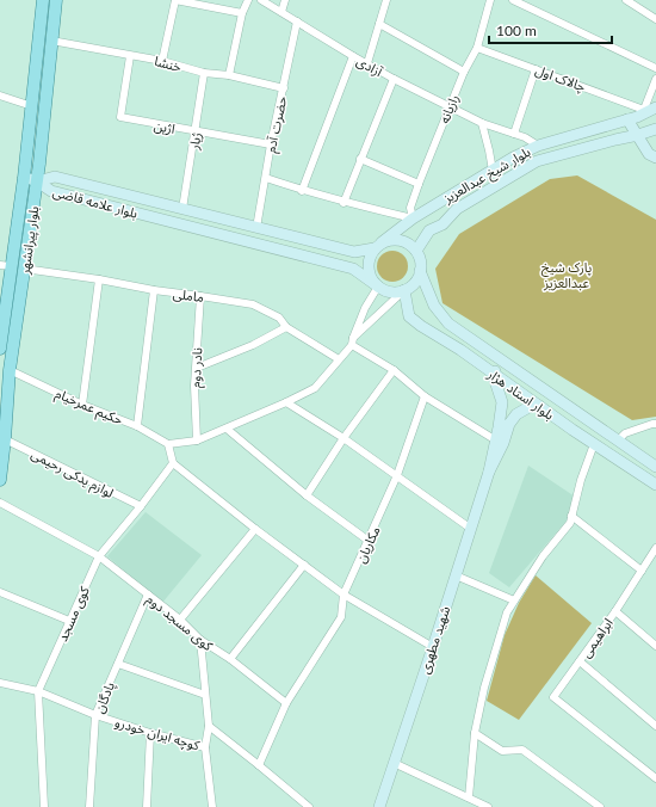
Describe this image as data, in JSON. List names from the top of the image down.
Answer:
{
  "streets": {
    "main road": [
      "بلوار شیخ عبدالعزیز",
      "بلوار علامه قاضی",
      "بلوار پیرانشهر",
      "بلوار استاد هژار",
      "شهید مطهری"
    ],
    "street": [
      "خنشا",
      "آزادی",
      "چالاک اول",
      "رازیانه",
      "حضرت آدم",
      "اژین",
      "ژیار",
      "ماملی",
      "نادر دوم",
      "حکیم عمرخیام",
      "لوازم یدکی رحیمی",
      "مکاریان",
      "کوی مسجد",
      "کوی مسجد دوم",
      "ابراهیمی",
      "پادگان",
      "کوچه ایران خودرو"
    ]
  },
  "crossings": [
    ["خنشا", "حضرت آدم"],
    ["خنشا", "اژین"],
    ["خنشا", "ژیار"],
    ["خنشا", "بلوار پیرانشهر"],
    ["آزادی", "رازیانه"],
    ["آزادی", "حضرت آدم"],
    ["آزادی", "بلوار شیخ عبدالعزیز"],
    ["چالاک اول", "رازیانه"],
    ["چالاک اول", "بلوار شیخ عبدالعزیز"],
    ["رازیانه", "بلوار شیخ عبدالعزیز"],
    ["حضرت آدم", "اژین"],
    ["حضرت آدم", "بلوار علامه قاضی"],
    ["اژین", "ژیار"],
    ["ژیار", "بلوار علامه قاضی"],
    ["بلوار شیخ عبدالعزیز", "بلوار علامه قاضی"],
    ["بلوار شیخ عبدالعزیز", "بلوار استاد هژار"],
    ["بلوار علامه قاضی", "بلوار پیرانشهر"],
    ["بلوار علامه قاضی", "بلوار استاد هژار"],
    ["بلوار پیرانشهر", "ماملی"],
    ["بلوار پیرانشهر", "حکیم عمرخیام"],
    ["بلوار پیرانشهر", "لوازم یدکی رحیمی"],
    ["ماملی", "نادر دوم"],
    ["لوازم یدکی رحیمی", "کوی مسجد"],
    ["مکاریان", "کوی مسجد دوم"],
    ["کوی مسجد", "کوی مسجد دوم"],
    ["کوی مسجد", "کوچه ایران خودرو"],
    ["کوی مسجد دوم", "پادگان"],
    ["پادگان", "کوچه ایران خودرو"]
  ],
  "parks": ["پارک شیخ عبدالعزیز"],
  "scale_bar": "100 m"
}
